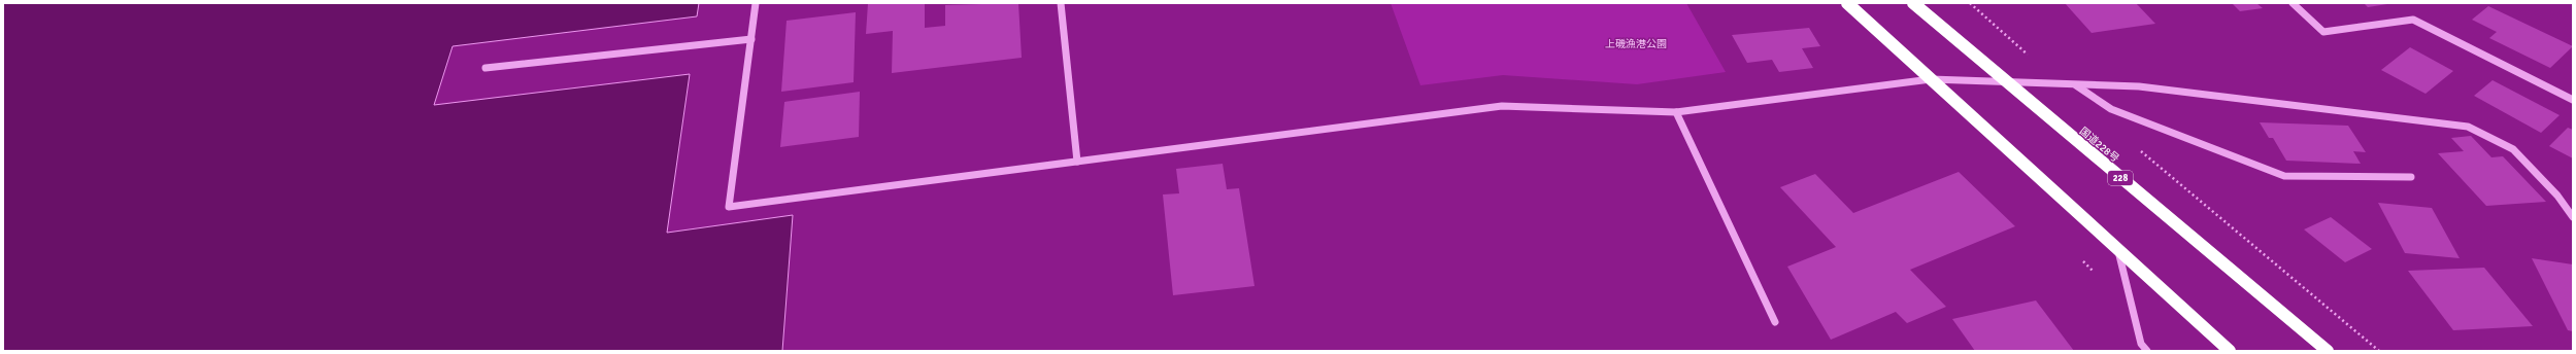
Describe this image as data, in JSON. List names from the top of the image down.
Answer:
{
  "streets": {
    "highway": ["国道228号", "228"]
  },
  "parks": ["上磯漁港公園"]
}
